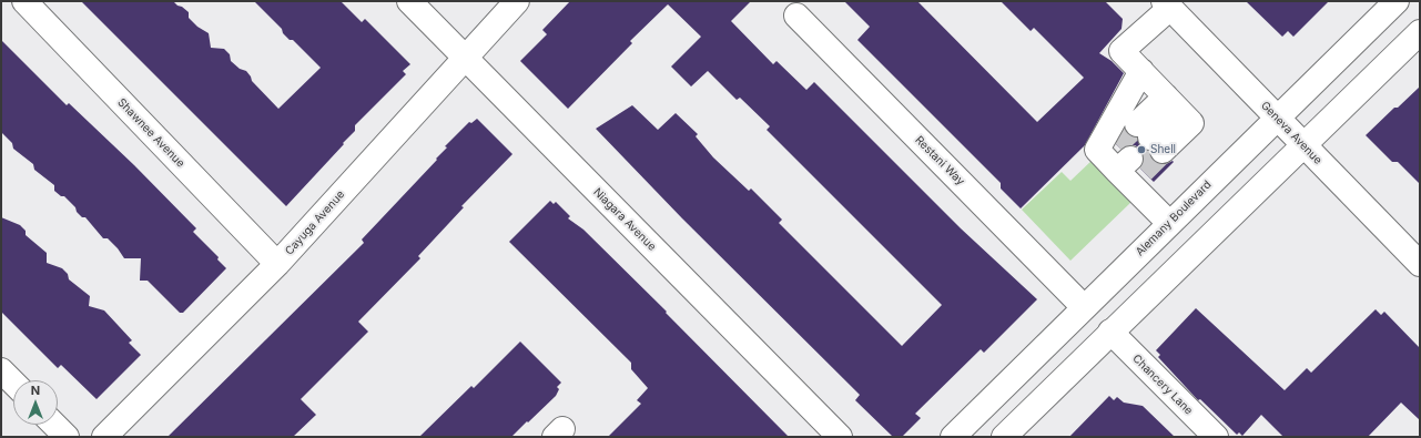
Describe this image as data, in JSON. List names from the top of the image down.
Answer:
{
  "streets": {
    "street": [
      "Shawnee Avenue",
      "Geneva Avenue",
      "Restani Way",
      "Alemany Boulevard",
      "Niagara Avenue",
      "Cayuga Avenue",
      "Chancery Lane"
    ]
  },
  "crossings": [
    ["Shawnee Avenue", "Cayuga Avenue"],
    ["Geneva Avenue", "Alemany Boulevard"],
    ["Restani Way", "Alemany Boulevard"],
    ["Niagara Avenue", "Cayuga Avenue"]
  ],
  "places": ["Shell"],
  "north": "top"
}
